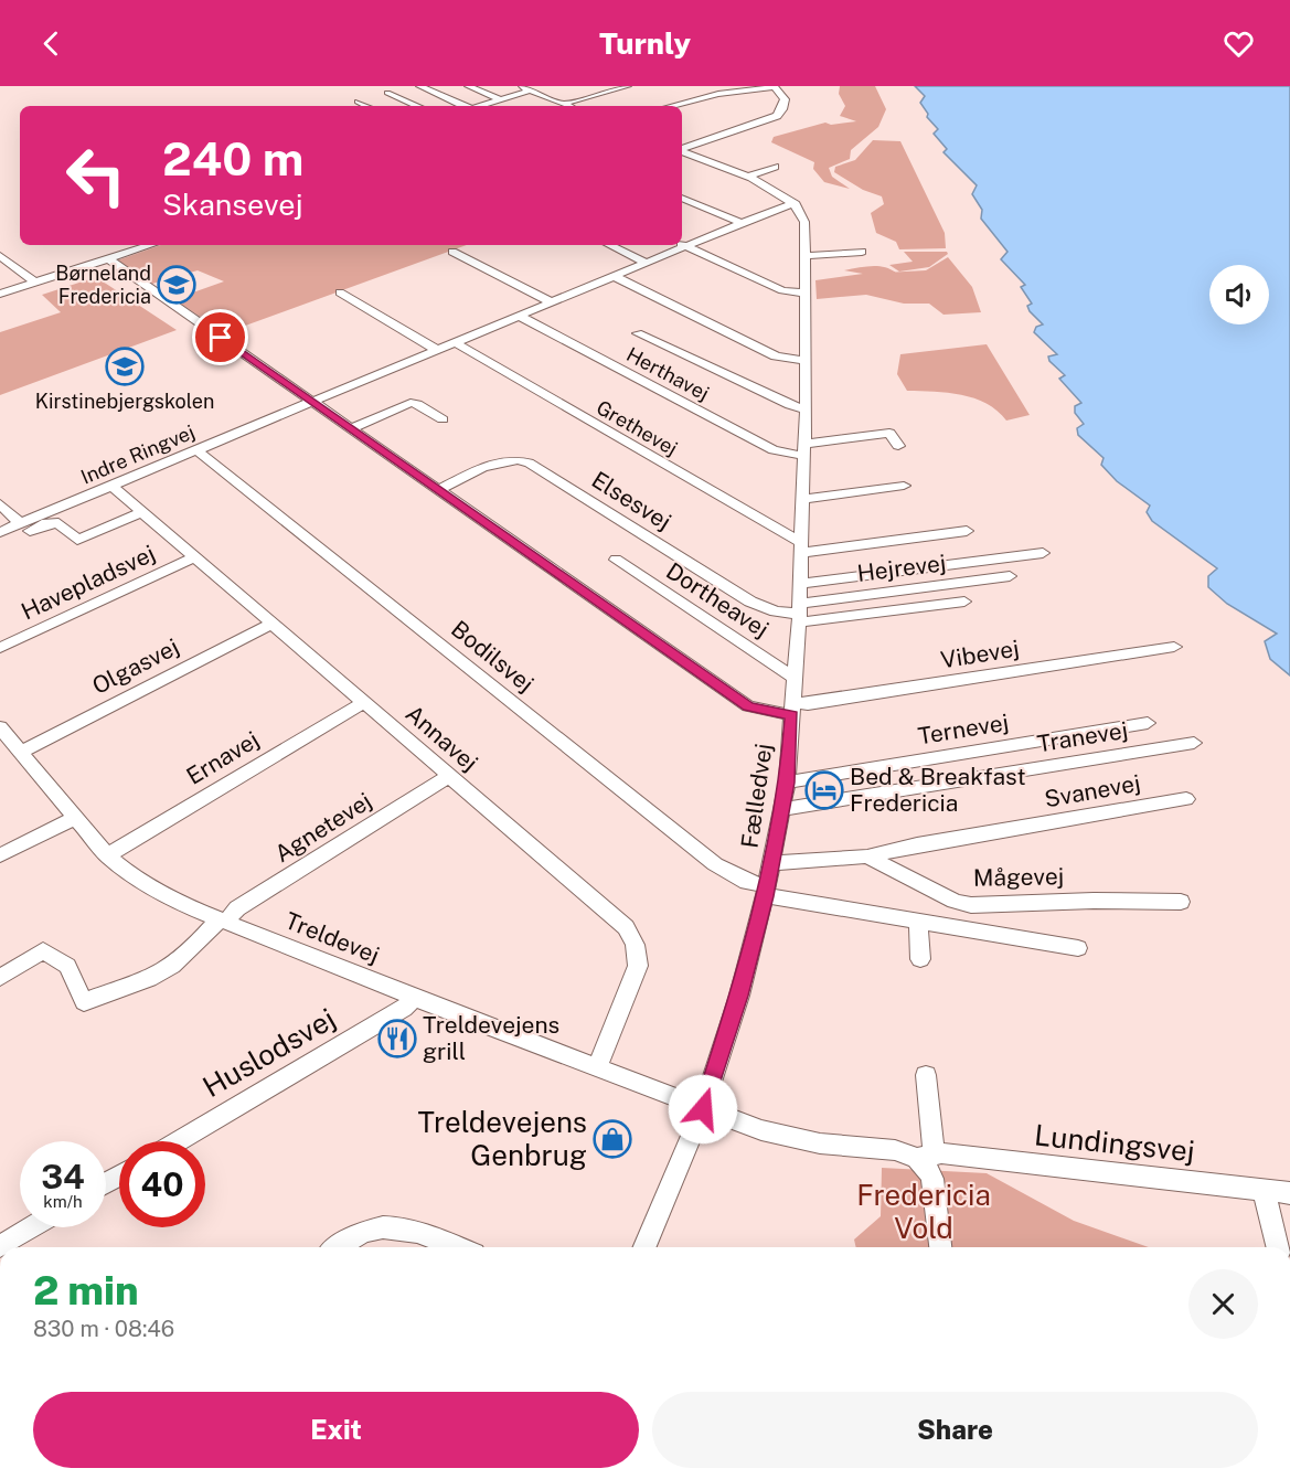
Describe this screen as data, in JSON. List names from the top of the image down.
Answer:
{
  "streets": {
    "street": [
      "Herthavej",
      "Grethevej",
      "Indre Ringvej",
      "Elsesvej",
      "Hejrevej",
      "Havepladsvej",
      "Dortheavej",
      "Vibevej",
      "Bodilsvej",
      "Olgasvej",
      "Ternevej",
      "Tranevej",
      "Annavej",
      "Ernavej",
      "Svanevej",
      "Fælledvej",
      "Agnetevej",
      "Mågevej",
      "Treldevej",
      "Huslodsvej",
      "Lundingsvej"
    ]
  },
  "crossings": [
    ["Herthavej", "Indre Ringvej"],
    ["Herthavej", "Fælledvej"],
    ["Grethevej", "Indre Ringvej"],
    ["Grethevej", "Fælledvej"],
    ["Indre Ringvej", "Vibevej"],
    ["Indre Ringvej", "Bodilsvej"],
    ["Indre Ringvej", "Annavej"],
    ["Indre Ringvej", "Fælledvej"],
    ["Elsesvej", "Hejrevej"],
    ["Elsesvej", "Vibevej"],
    ["Elsesvej", "Fælledvej"],
    ["Hejrevej", "Fælledvej"],
    ["Havepladsvej", "Annavej"],
    ["Dortheavej", "Fælledvej"],
    ["Vibevej", "Fælledvej"],
    ["Bodilsvej", "Fælledvej"],
    ["Olgasvej", "Annavej"],
    ["Olgasvej", "Treldevej"],
    ["Ternevej", "Fælledvej"],
    ["Tranevej", "Fælledvej"],
    ["Annavej", "Ernavej"],
    ["Annavej", "Agnetevej"],
    ["Annavej", "Treldevej"],
    ["Ernavej", "Treldevej"],
    ["Svanevej", "Fælledvej"],
    ["Svanevej", "Mågevej"],
    ["Fælledvej", "Treldevej"],
    ["Fælledvej", "Lundingsvej"],
    ["Agnetevej", "Treldevej"],
    ["Treldevej", "Huslodsvej"],
    ["Treldevej", "Lundingsvej"]
  ],
  "parks": ["Fredericia Vold"],
  "places": {
    "school or university": ["Børneland Fredericia", "Kirstinebjergskolen"],
    "hotel": ["Bed & Breakfast Fredericia"],
    "restaurant": ["Treldevejens grill"],
    "shop": ["Treldevejens Genbrug"]
  },
  "page": {
    "header": "Turnly",
    "turn": ["240 m", "Skansevej"],
    "speed": "34 km/h",
    "limit": "40",
    "heading": ["2 min", "830 m · 08:46"],
    "buttons": ["Exit", "Share"]
  }
}
